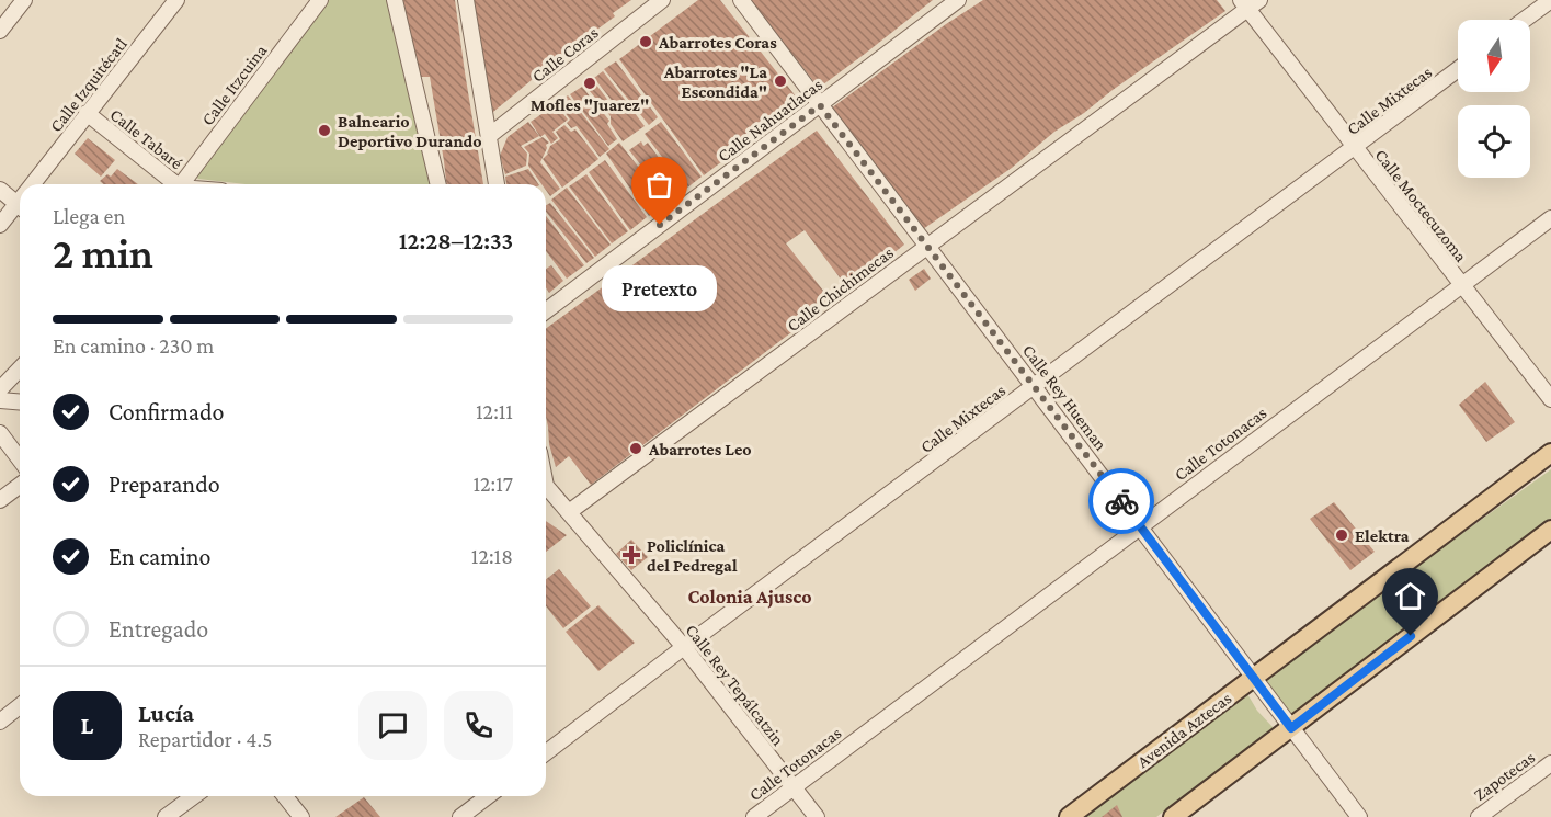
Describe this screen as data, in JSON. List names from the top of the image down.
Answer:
{
  "streets": {
    "main road": ["Avenida Aztecas"],
    "street": [
      "Calle Coras",
      "Calle Izquitécatl",
      "Calle Itzcuina",
      "Calle Mixtecas",
      "Calle Nahuatlacas",
      "Calle Tabaré",
      "Calle Moctecuzoma",
      "Calle Chichimecas",
      "Calle Rey Hueman",
      "Calle Totonacas",
      "Calle Rey Tepálcatzin",
      "Zapotecas"
    ]
  },
  "crossings": [
    ["Calle Izquitécatl", "Calle Tabaré"],
    ["Calle Mixtecas", "Calle Moctecuzoma"],
    ["Calle Mixtecas", "Calle Rey Hueman"],
    ["Calle Mixtecas", "Calle Rey Tepálcatzin"],
    ["Calle Nahuatlacas", "Calle Rey Hueman"],
    ["Calle Moctecuzoma", "Calle Chichimecas"],
    ["Calle Moctecuzoma", "Calle Totonacas"],
    ["Calle Chichimecas", "Calle Rey Hueman"],
    ["Calle Chichimecas", "Calle Rey Tepálcatzin"],
    ["Calle Rey Hueman", "Calle Totonacas"],
    ["Calle Rey Hueman", "Avenida Aztecas"],
    ["Calle Totonacas", "Calle Rey Tepálcatzin"]
  ],
  "districts": ["Colonia Ajusco"],
  "places": {
    "other": [
      "Abarrotes Coras",
      "Abarrotes \"La Escondida\"",
      "Mofles \"Juarez\"",
      "Balneario Deportivo Durando",
      "Pretexto",
      "Abarrotes Leo",
      "Elektra"
    ],
    "health": ["Policlínica del Pedregal"]
  },
  "north": "bottom",
  "page": {
    "heading": ["2 min", "Llega en", "12:28–12:33"],
    "panel": ["Lucía", "Repartidor · 4.5"],
    "bubble": "Pretexto",
    "bar": "En camino · 230 m",
    "list": [
      ["Confirmado", "12:11"],
      ["Preparando", "12:17"],
      ["En camino", "12:18"],
      "Entregado"
    ],
    "round": "L"
  }
}
